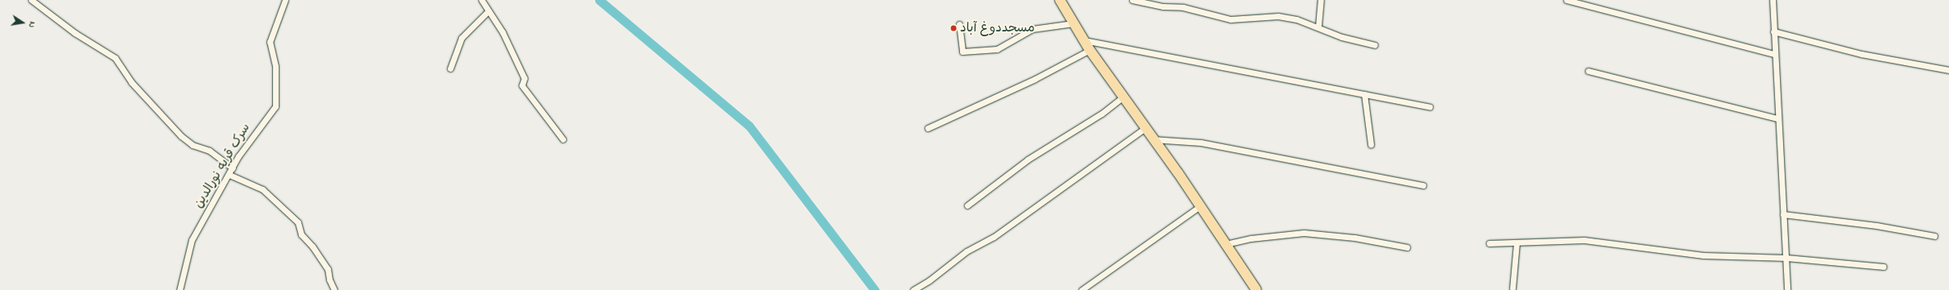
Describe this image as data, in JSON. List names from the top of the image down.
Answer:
{
  "streets": {
    "street": ["سرک قریه نورالدین"]
  },
  "places": ["مسجددوغ آباد"],
  "north": "right"
}
